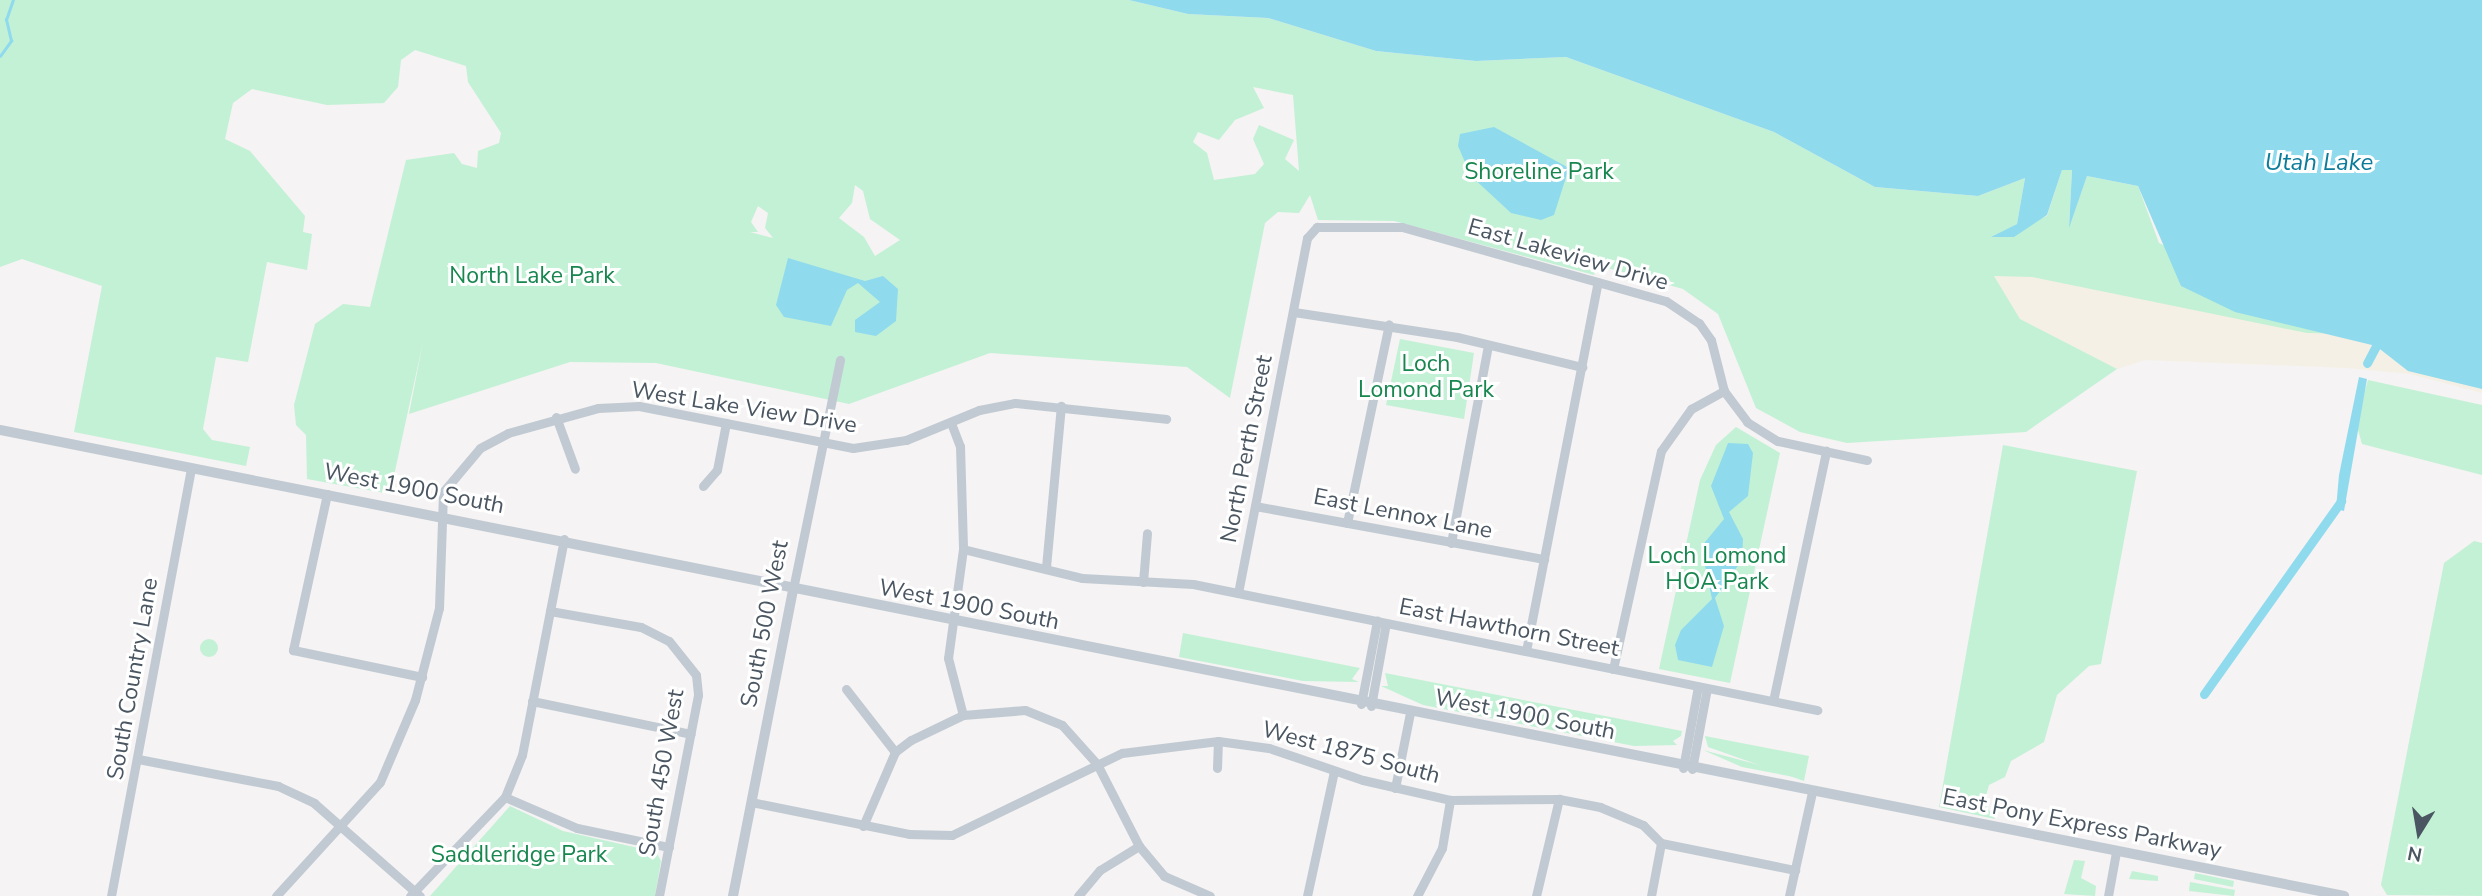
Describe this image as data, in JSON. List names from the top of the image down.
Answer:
{
  "streets": {
    "street": [
      "East Lakeview Drive",
      "West Lake View Drive",
      "North Perth Street",
      "West 1900 South",
      "East Lennox Lane",
      "South 500 West",
      "East Hawthorn Street",
      "South Country Lane",
      "West 1875 South",
      "South 450 West",
      "East Pony Express Parkway"
    ]
  },
  "crossings": [
    ["East Lakeview Drive", "North Perth Street"],
    ["West Lake View Drive", "West 1900 South"],
    ["West Lake View Drive", "South 500 West"],
    ["North Perth Street", "East Lennox Lane"],
    ["North Perth Street", "East Hawthorn Street"],
    ["West 1900 South", "South 500 West"],
    ["West 1900 South", "South Country Lane"],
    ["West 1900 South", "East Pony Express Parkway"],
    ["South 500 West", "West 1875 South"]
  ],
  "water": ["Utah Lake"],
  "parks": [
    "Shoreline Park",
    "North Lake Park",
    "Loch Lomond Park",
    "Loch Lomond HOA Park",
    "Saddleridge Park"
  ],
  "north": "bottom"
}
